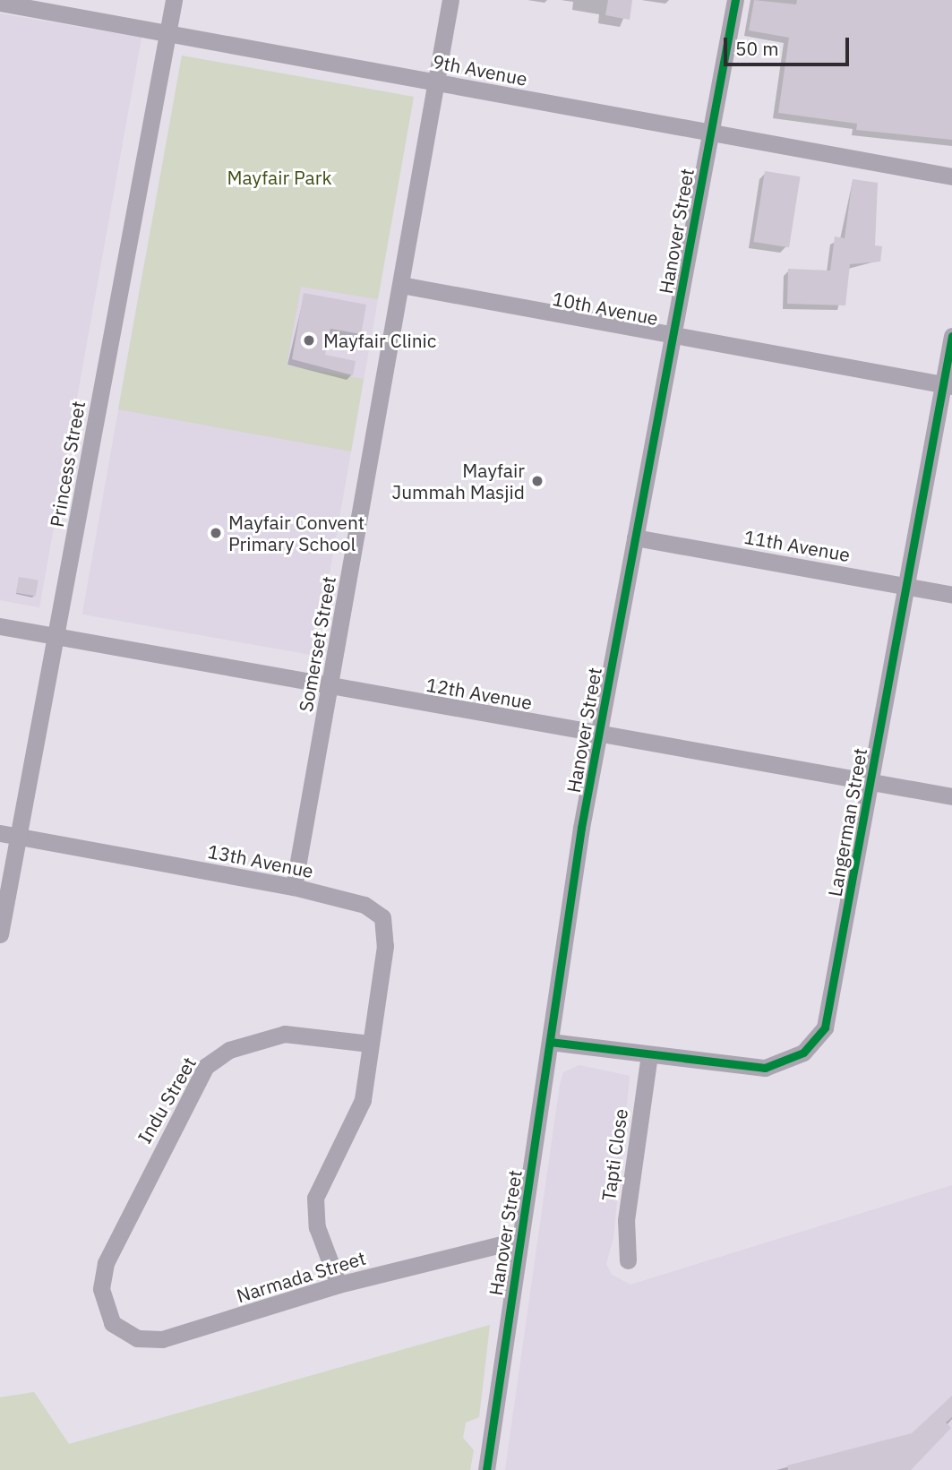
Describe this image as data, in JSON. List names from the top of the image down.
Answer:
{
  "streets": {
    "street": [
      "9th Avenue",
      "Hanover Street",
      "10th Avenue",
      "Princess Street",
      "11th Avenue",
      "Somerset Street",
      "12th Avenue",
      "Langerman Street",
      "13th Avenue",
      "Indu Street",
      "Tapti Close",
      "Narmada Street"
    ]
  },
  "crossings": [
    ["9th Avenue", "Hanover Street"],
    ["9th Avenue", "Princess Street"],
    ["9th Avenue", "Somerset Street"],
    ["Hanover Street", "10th Avenue"],
    ["Hanover Street", "11th Avenue"],
    ["Hanover Street", "12th Avenue"],
    ["Hanover Street", "Langerman Street"],
    ["Hanover Street", "Narmada Street"],
    ["10th Avenue", "Somerset Street"],
    ["10th Avenue", "Langerman Street"],
    ["Princess Street", "12th Avenue"],
    ["Princess Street", "13th Avenue"],
    ["11th Avenue", "Langerman Street"],
    ["Somerset Street", "12th Avenue"],
    ["Somerset Street", "13th Avenue"],
    ["12th Avenue", "Langerman Street"],
    ["Langerman Street", "Tapti Close"],
    ["13th Avenue", "Indu Street"],
    ["13th Avenue", "Narmada Street"],
    ["Indu Street", "Narmada Street"]
  ],
  "parks": ["Mayfair Park"],
  "places": ["Mayfair Clinic", "Mayfair Jummah Masjid", "Mayfair Convent Primary School"],
  "scale_bar": "50 m"
}
